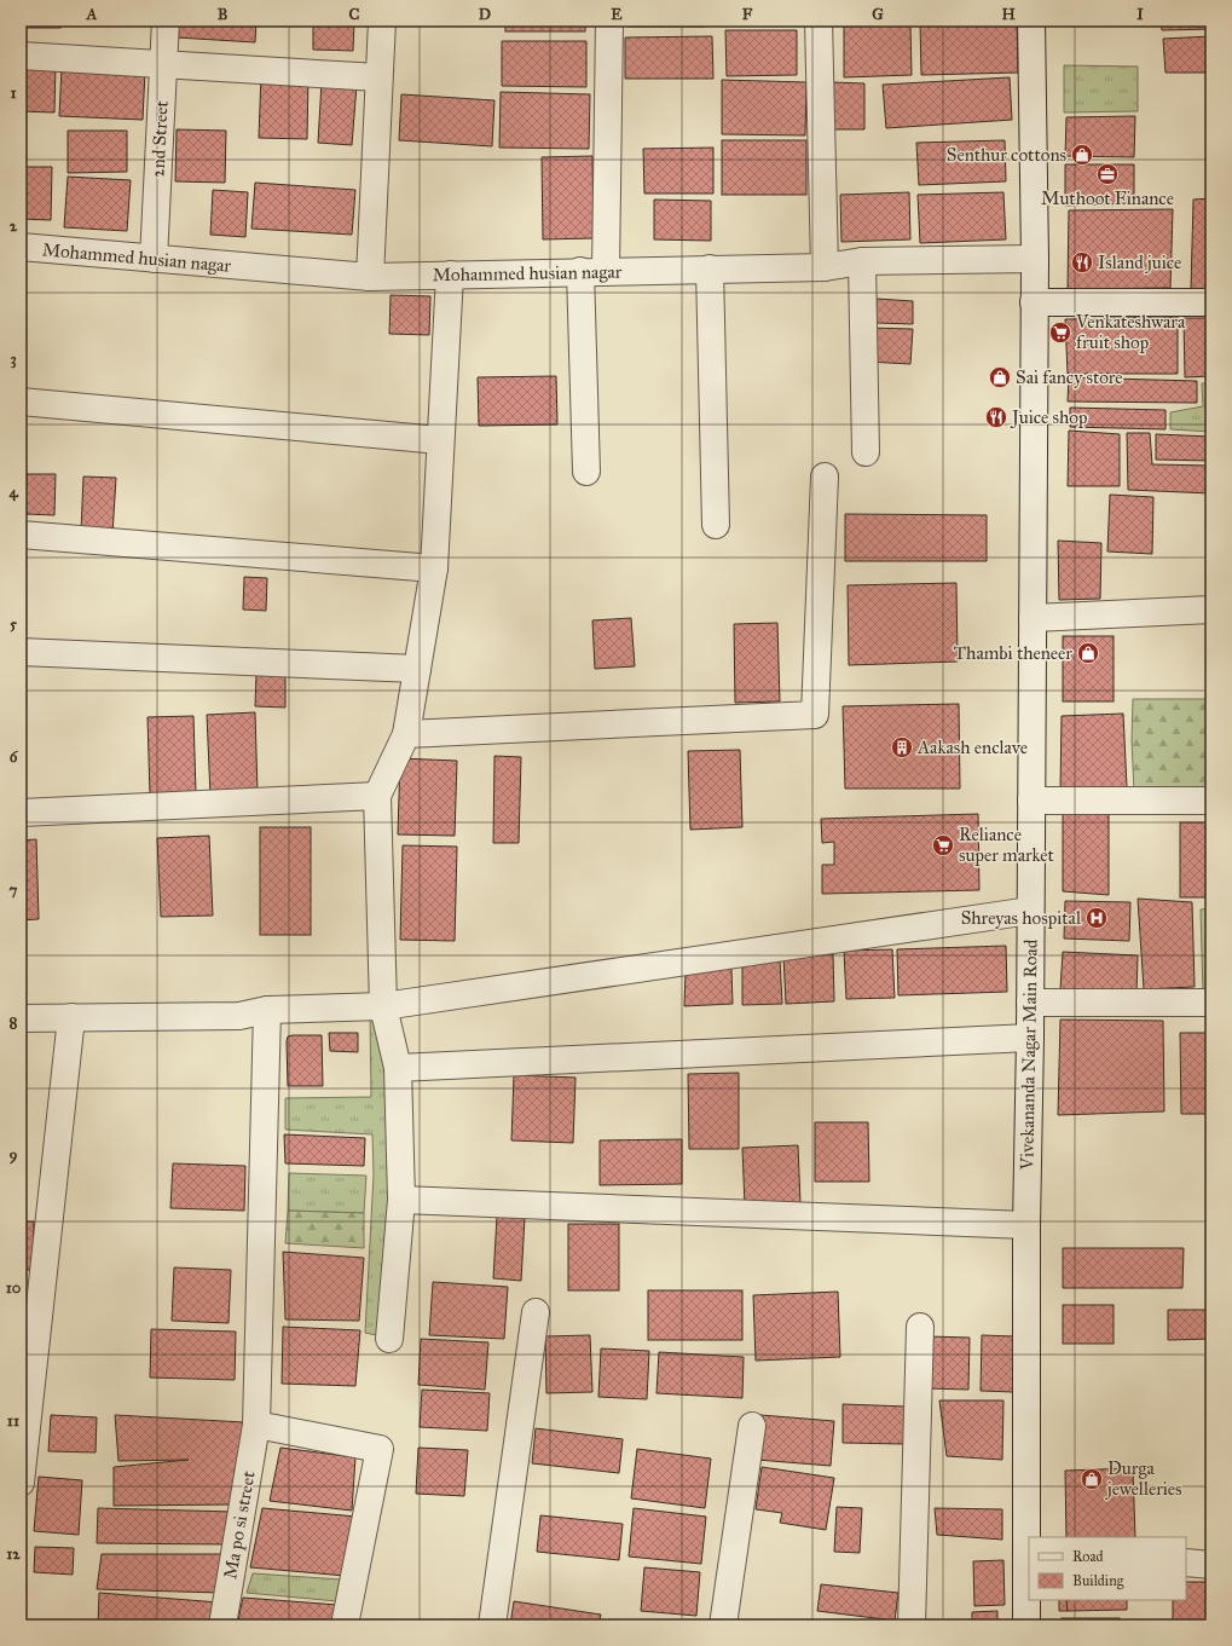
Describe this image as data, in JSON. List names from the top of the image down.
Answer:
{
  "streets": {
    "street": [
      "2nd Street",
      "Mohammed husian nagar",
      "Vivekananda Nagar Main Road",
      "Ma po si street"
    ]
  },
  "crossings": [
    ["2nd Street", "Mohammed husian nagar"],
    ["Mohammed husian nagar", "Vivekananda Nagar Main Road"]
  ],
  "places": {
    "shop": [
      "Senthur cottons",
      "Sai fancy store",
      "Thambi theneer",
      "Durga jewelleries"
    ],
    "office": ["Muthoot Finance"],
    "restaurant": ["Island juice", "Juice shop"],
    "supermarket": ["Venkateshwara fruit shop", "Reliance super market"],
    "building": ["Aakash enclave"],
    "hospital": ["Shreyas hospital"]
  },
  "legend": ["Road", "Building"],
  "grid": {
    "columns": [
      "A",
      "B",
      "C",
      "D",
      "E",
      "F",
      "G",
      "H",
      "I"
    ],
    "rows": [
      "1",
      "2",
      "3",
      "4",
      "5",
      "6",
      "7",
      "8",
      "9",
      "10",
      "11",
      "12"
    ]
  }
}
